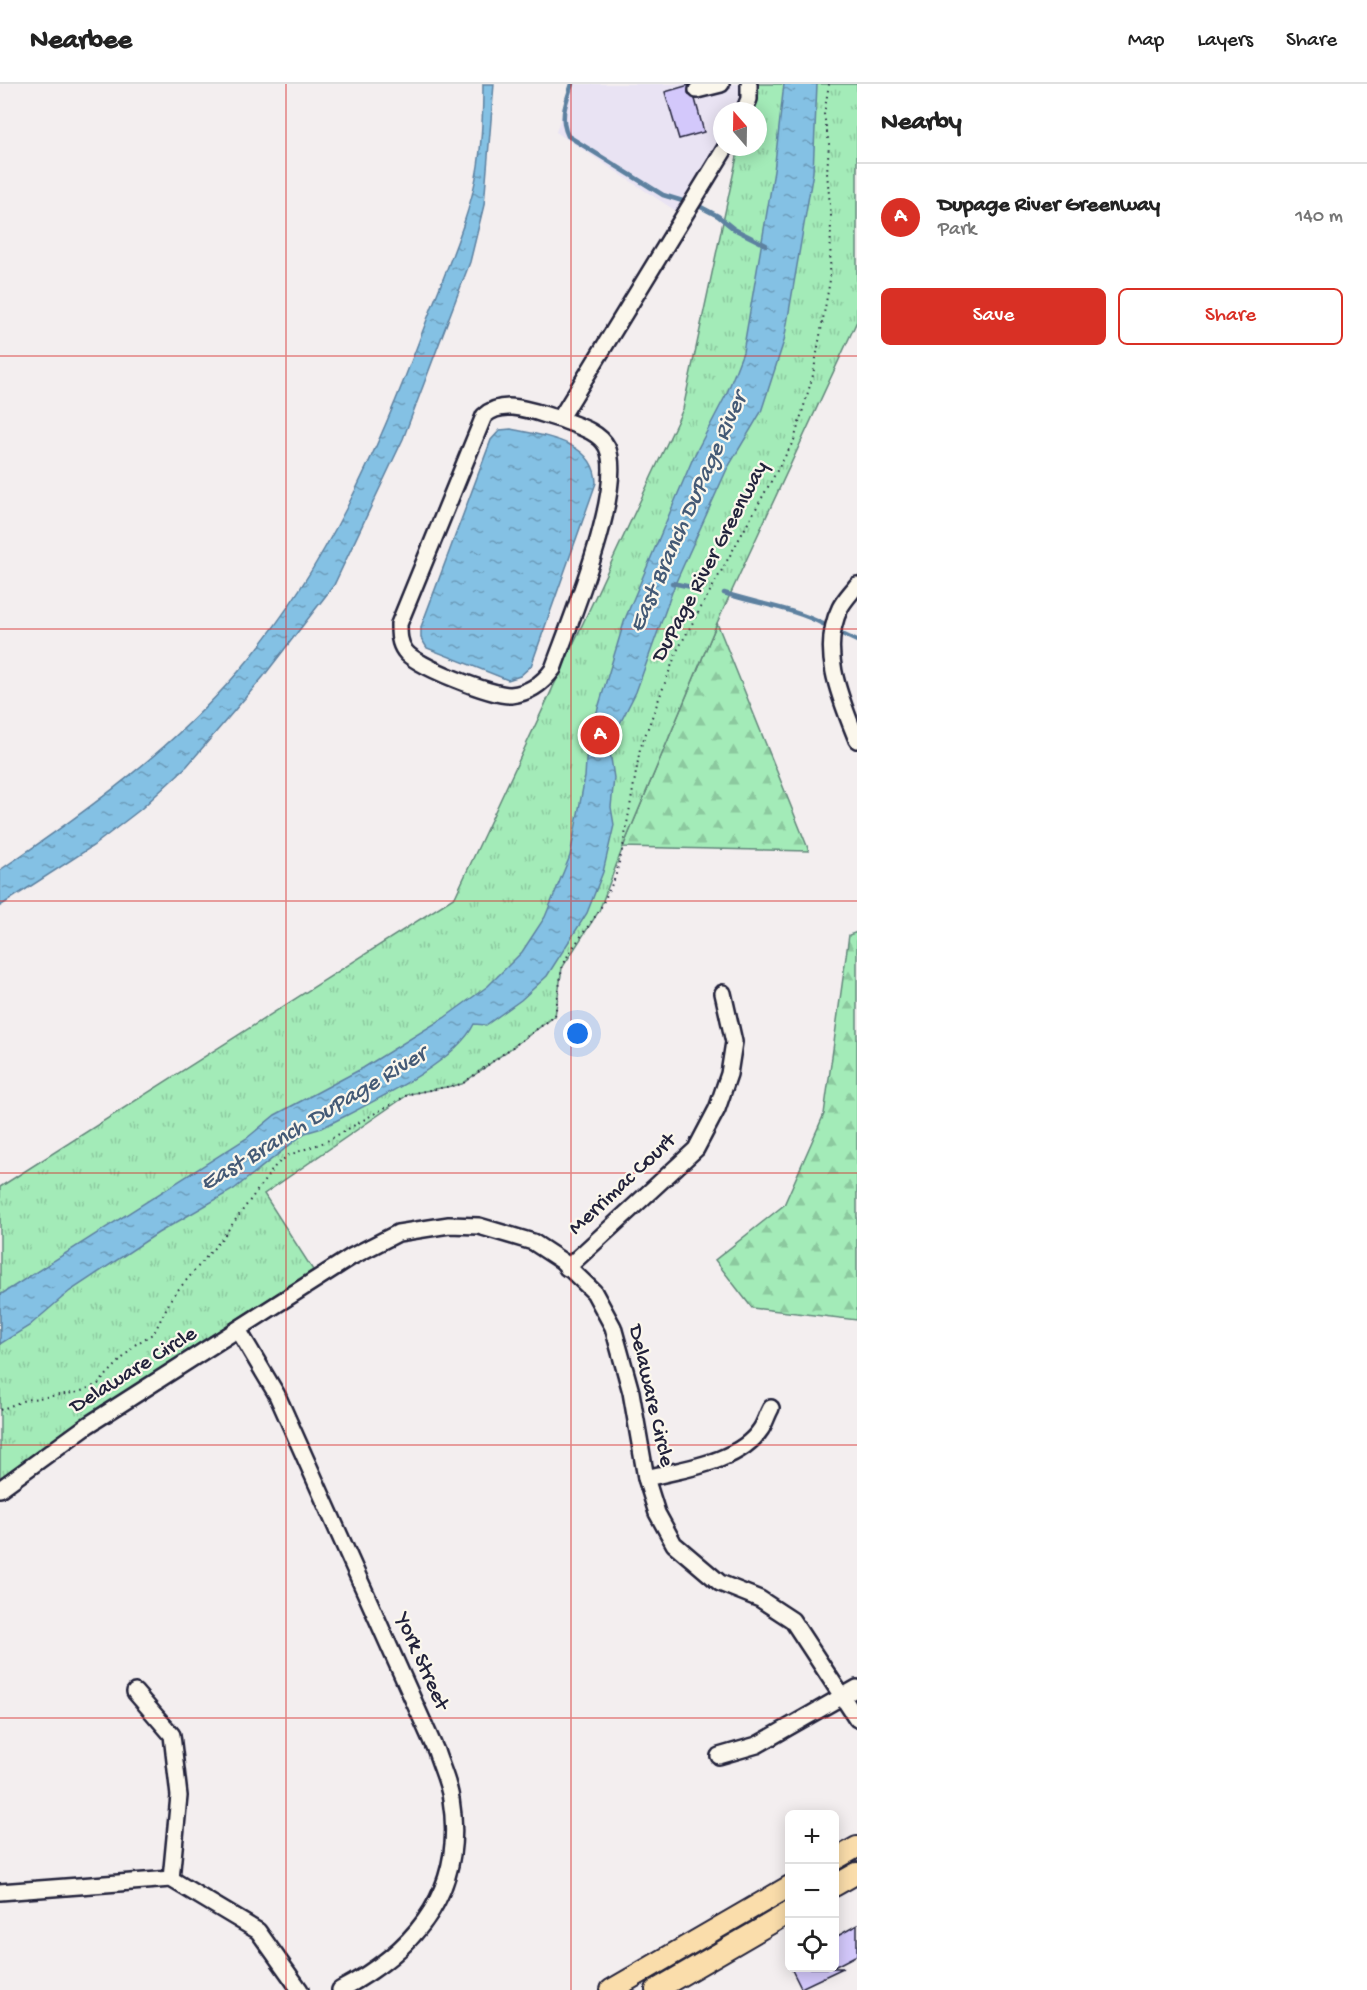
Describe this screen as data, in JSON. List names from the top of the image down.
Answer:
{
  "streets": {
    "street": ["Merrimac Court", "Delaware Circle", "York Street"],
    "path": ["DuPage River Greenway"]
  },
  "crossings": [
    ["Merrimac Court", "Delaware Circle"],
    ["Delaware Circle", "York Street"]
  ],
  "water": ["East Branch DuPage River"],
  "north": "top",
  "page": {
    "header": "Nearbee",
    "nav": ["Map", "Layers", "Share"],
    "heading": "Nearby",
    "list": [
      {
        "mark": "A",
        "name": "Dupage River Greenway",
        "note": "Park",
        "value": "140 m"
      }
    ],
    "buttons": ["Save", "Share"],
    "pins": "A",
    "map_buttons": ["+", "−"]
  }
}
